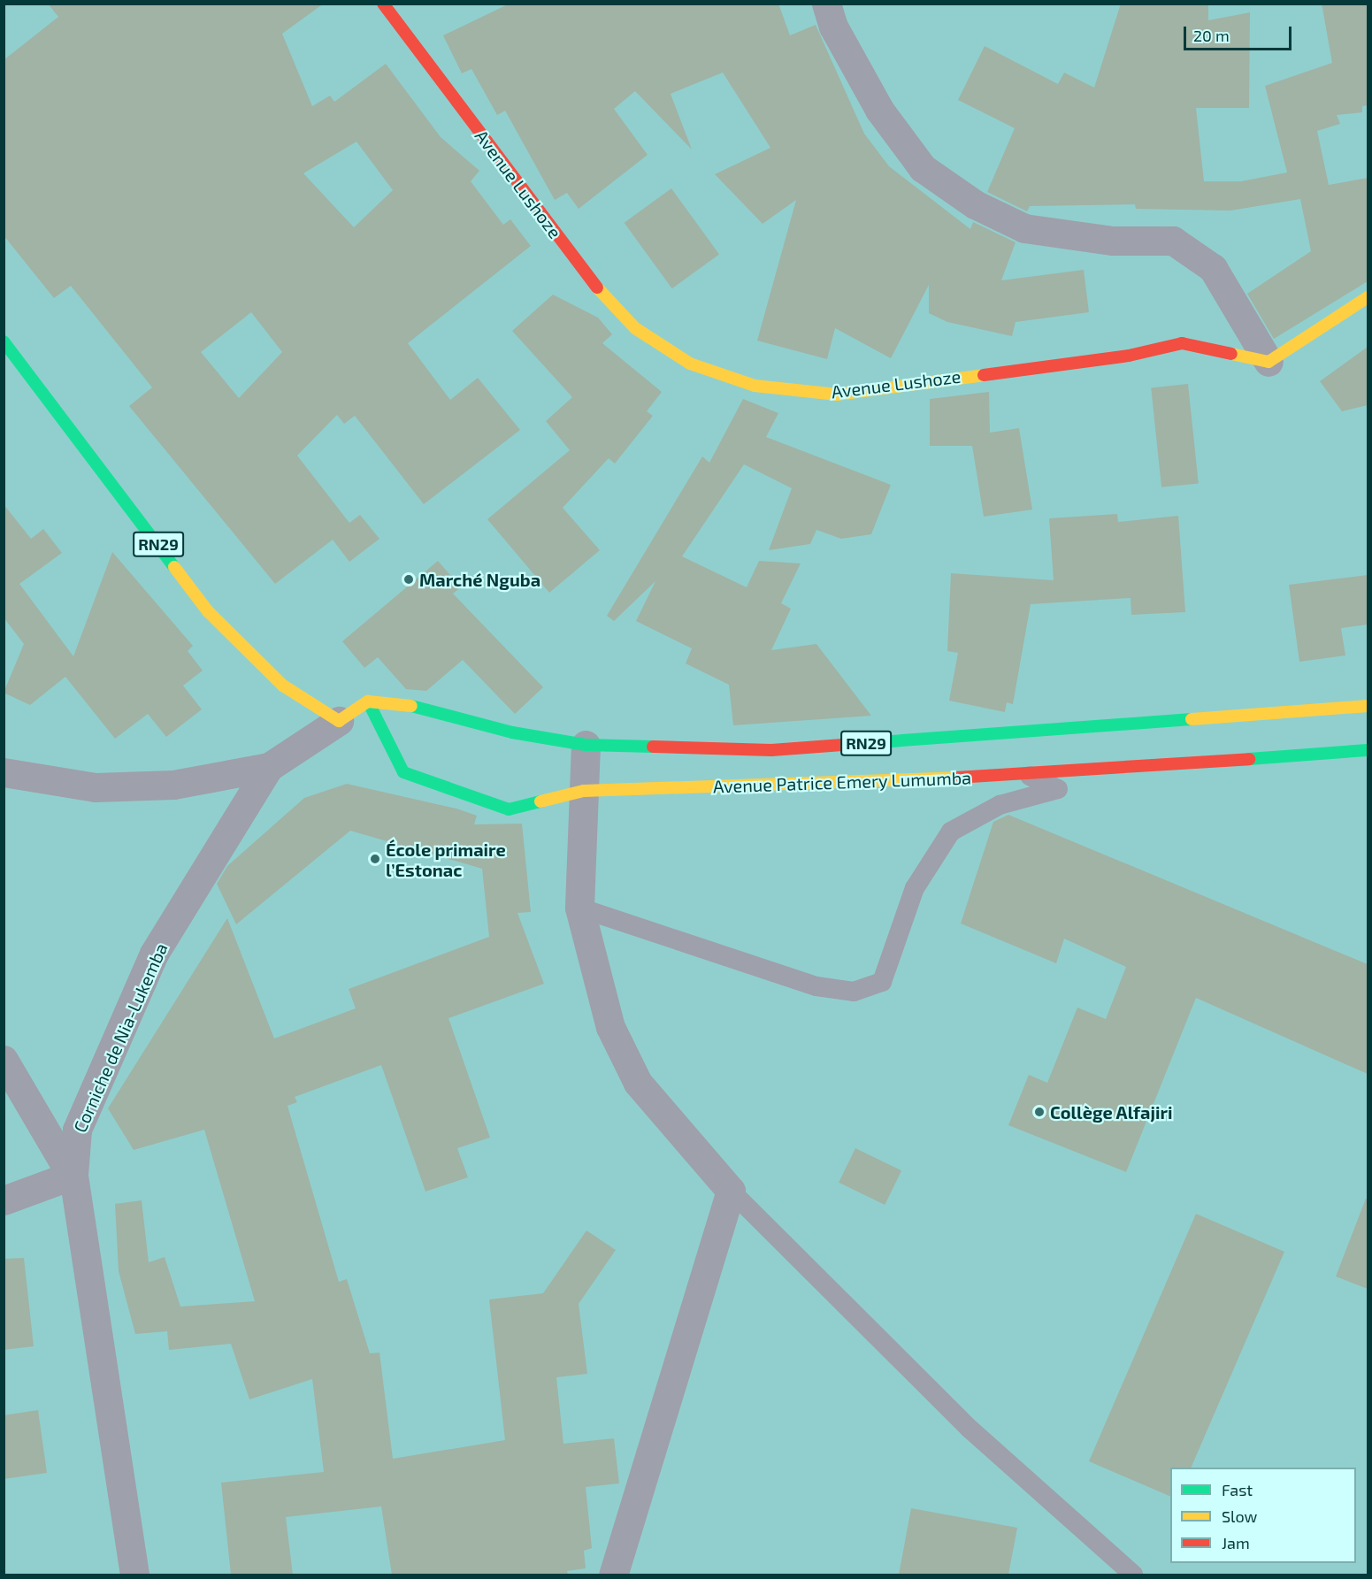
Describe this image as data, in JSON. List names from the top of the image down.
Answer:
{
  "streets": {
    "main road": ["Avenue Lushoze", "RN29", "Avenue Patrice Emery Lumumba"],
    "street": ["Corniche de Nia-Lukemba"]
  },
  "crossings": [
    ["RN29", "Corniche de Nia-Lukemba"]
  ],
  "places": ["Marché Nguba", "École primaire l’Estonac", "Collège Alfajiri"],
  "legend": ["Fast", "Slow", "Jam"],
  "scale_bar": "20 m"
}
